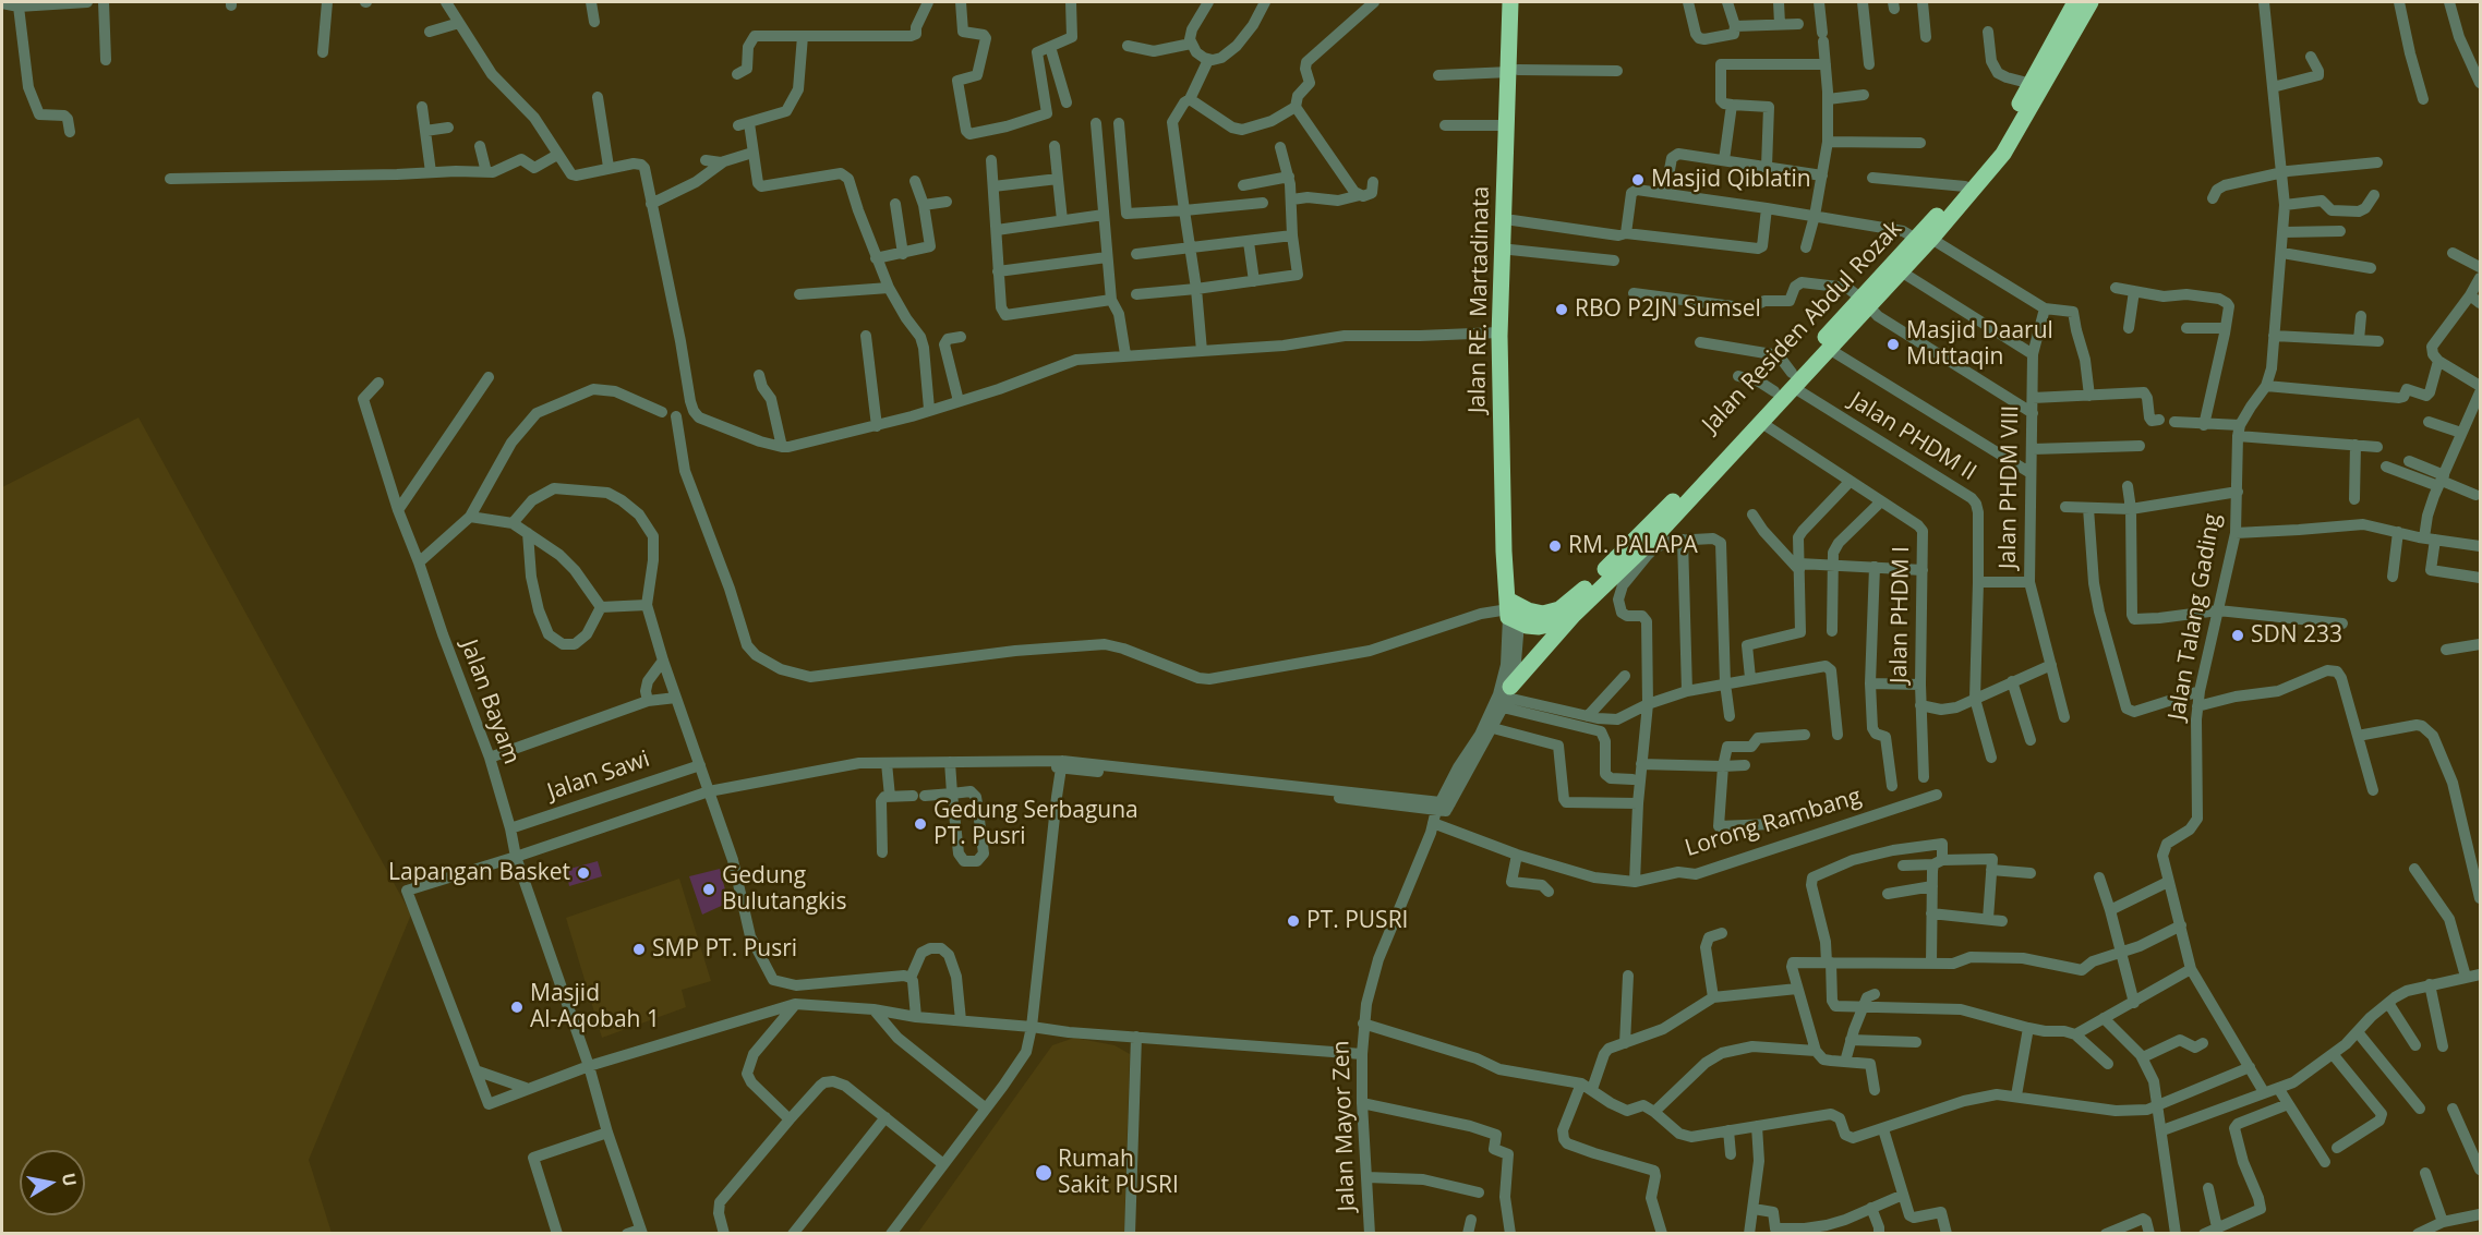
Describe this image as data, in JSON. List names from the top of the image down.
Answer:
{
  "streets": {
    "highway": ["Jalan RE. Martadinata", "Jalan Residen Abdul Rozak"],
    "street": [
      "Jalan PHDM II",
      "Jalan PHDM VIII",
      "Jalan PHDM I",
      "Jalan Talang Gading",
      "Jalan Bayam",
      "Jalan Sawi",
      "Lorong Rambang",
      "Jalan Mayor Zen"
    ]
  },
  "crossings": [
    ["Jalan RE. Martadinata", "Jalan Residen Abdul Rozak"],
    ["Jalan Residen Abdul Rozak", "Jalan PHDM II"],
    ["Jalan Residen Abdul Rozak", "Jalan PHDM I"],
    ["Jalan Bayam", "Jalan Sawi"],
    ["Lorong Rambang", "Jalan Mayor Zen"]
  ],
  "places": [
    "Masjid Qiblatin",
    "RBO P2JN Sumsel",
    "Masjid Daarul Muttaqin",
    "RM. PALAPA",
    "SDN 233",
    "Gedung Serbaguna PT. Pusri",
    "Lapangan Basket",
    "Gedung Bulutangkis",
    "PT. PUSRI",
    "SMP PT. Pusri",
    "Masjid Al-Aqobah 1",
    "Rumah Sakit PUSRI"
  ],
  "north": "right"
}
